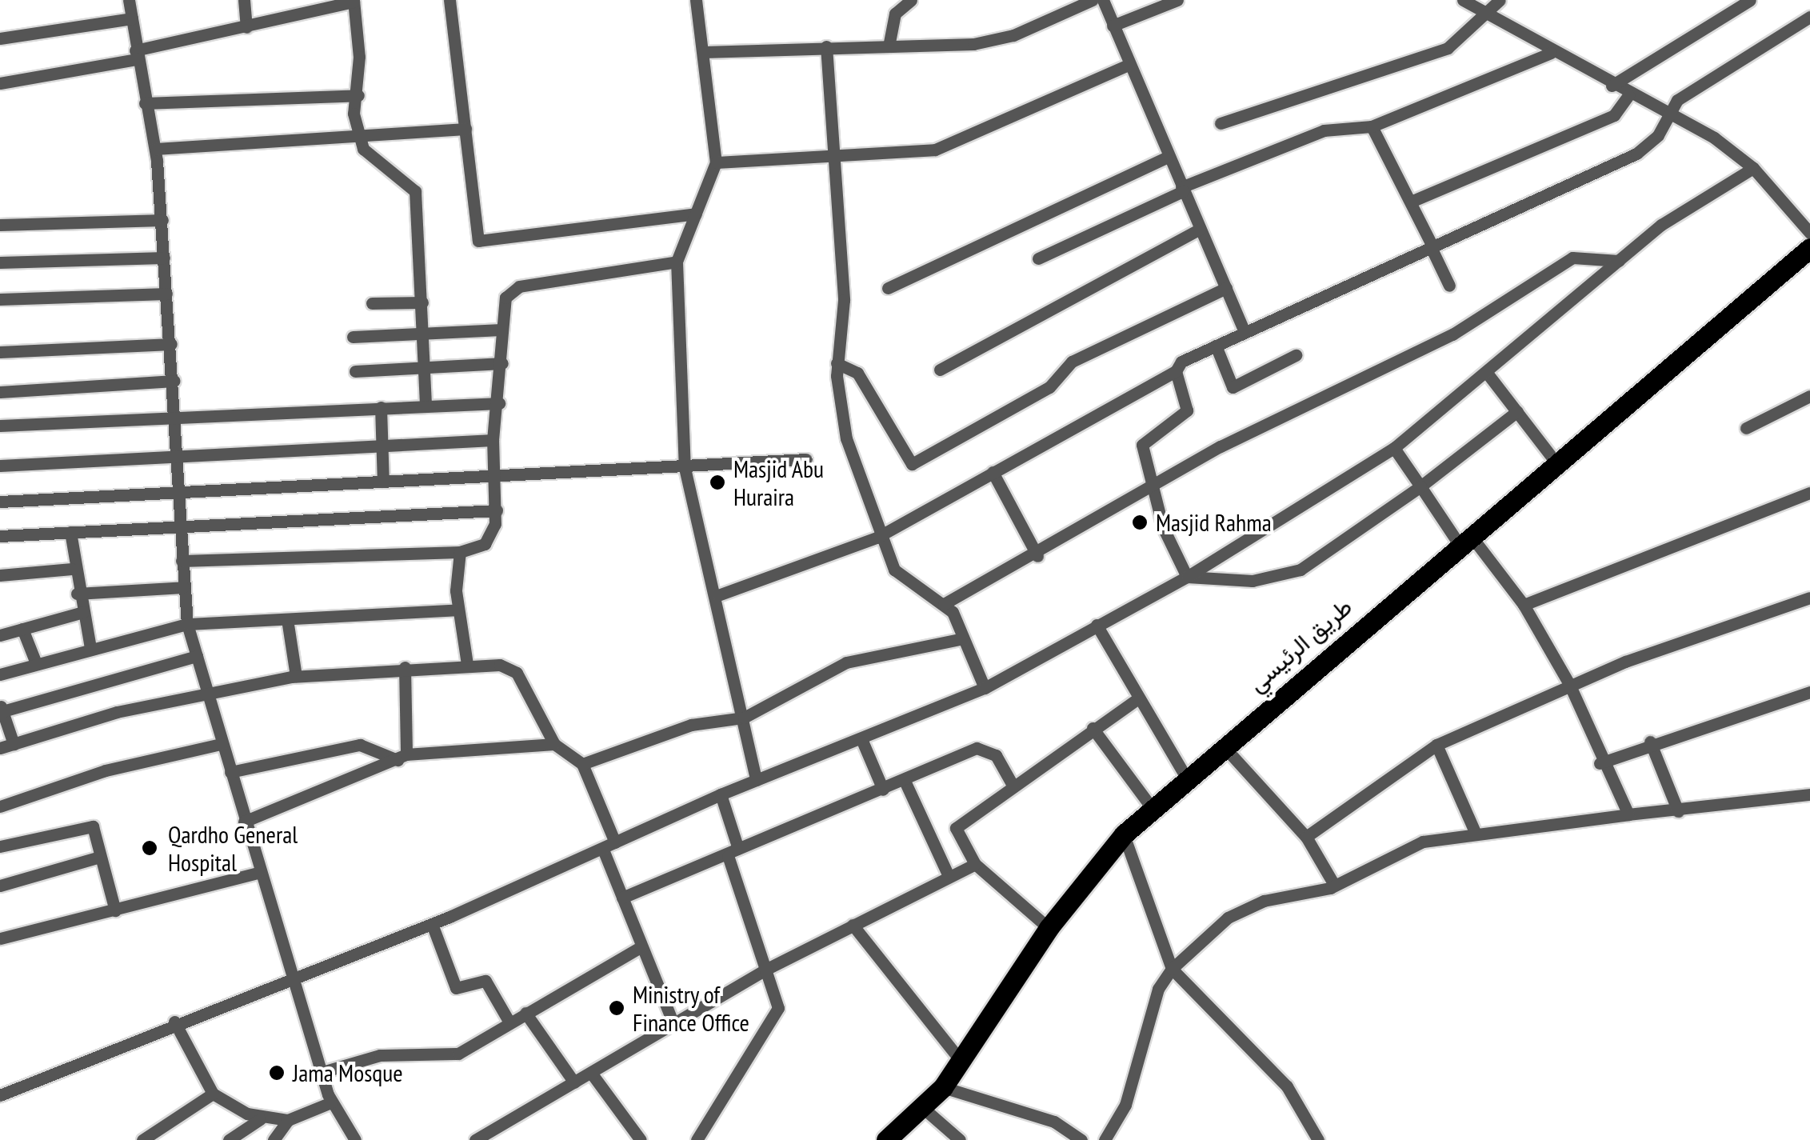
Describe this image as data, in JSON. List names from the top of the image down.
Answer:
{
  "streets": {
    "main road": ["طريق الرئيسي"]
  },
  "places": [
    "Masjid Abu Huraira",
    "Masjid Rahma",
    "Qardho General Hospital",
    "Ministry of Finance Office",
    "Jama Mosque"
  ]
}
